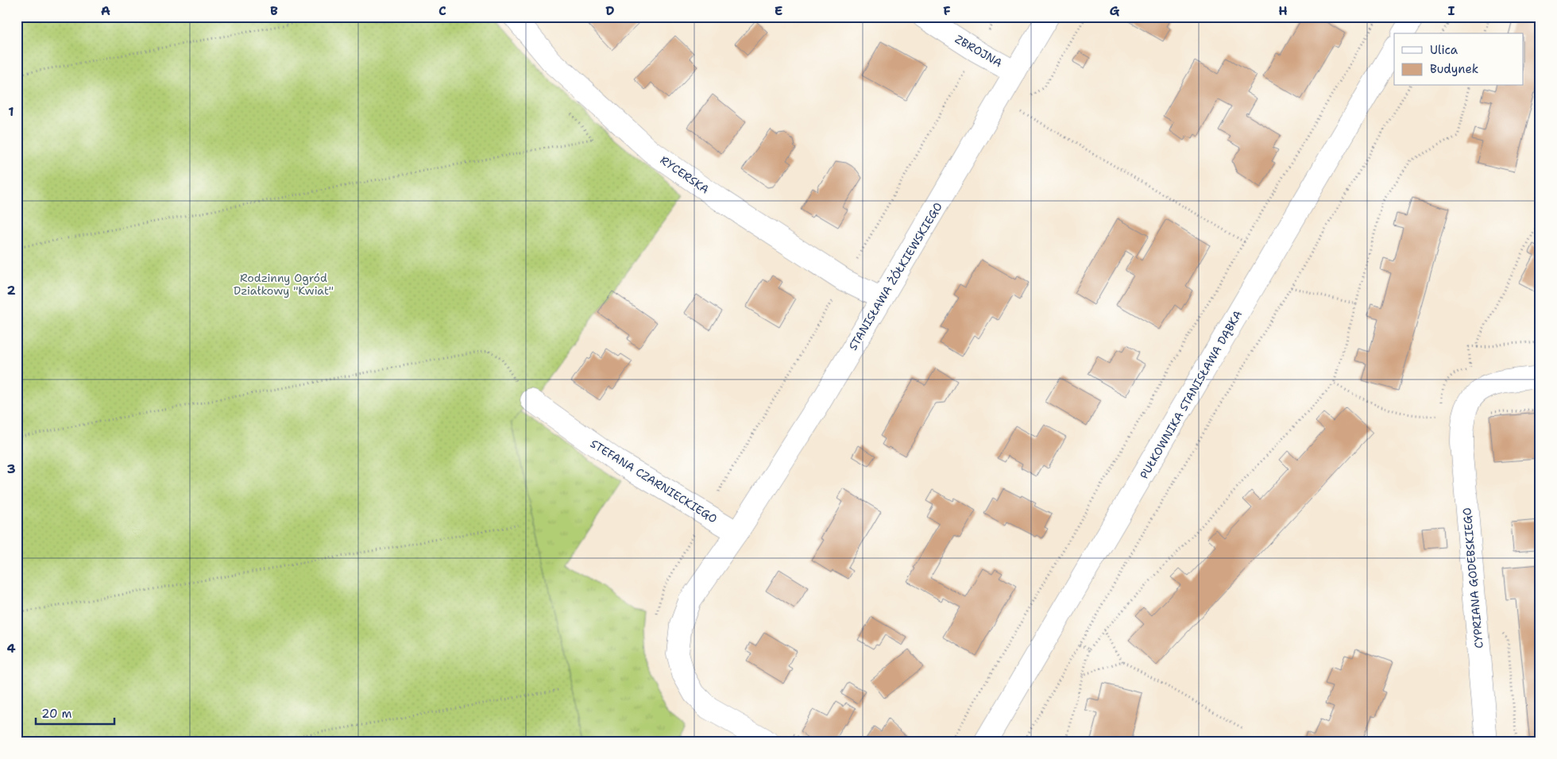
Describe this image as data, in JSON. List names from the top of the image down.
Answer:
{
  "streets": {
    "street": [
      "ZBROJNA",
      "RYCERSKA",
      "STANISŁAWA ŻÓŁKIEWSKIEGO",
      "PUŁKOWNIKA STANISŁAWA DĄBKA",
      "STEFANA CZARNIECKIEGO",
      "CYPRIANA GODEBSKIEGO"
    ]
  },
  "crossings": [
    ["ZBROJNA", "STANISŁAWA ŻÓŁKIEWSKIEGO"],
    ["RYCERSKA", "STANISŁAWA ŻÓŁKIEWSKIEGO"],
    ["STANISŁAWA ŻÓŁKIEWSKIEGO", "STEFANA CZARNIECKIEGO"]
  ],
  "parks": ["Rodzinny Ogród Działkowy \"Kwiat\""],
  "legend": ["Ulica", "Budynek"],
  "scale_bar": "20 m",
  "grid": {
    "columns": [
      "A",
      "B",
      "C",
      "D",
      "E",
      "F",
      "G",
      "H",
      "I"
    ],
    "rows": [
      "1",
      "2",
      "3",
      "4"
    ]
  }
}
